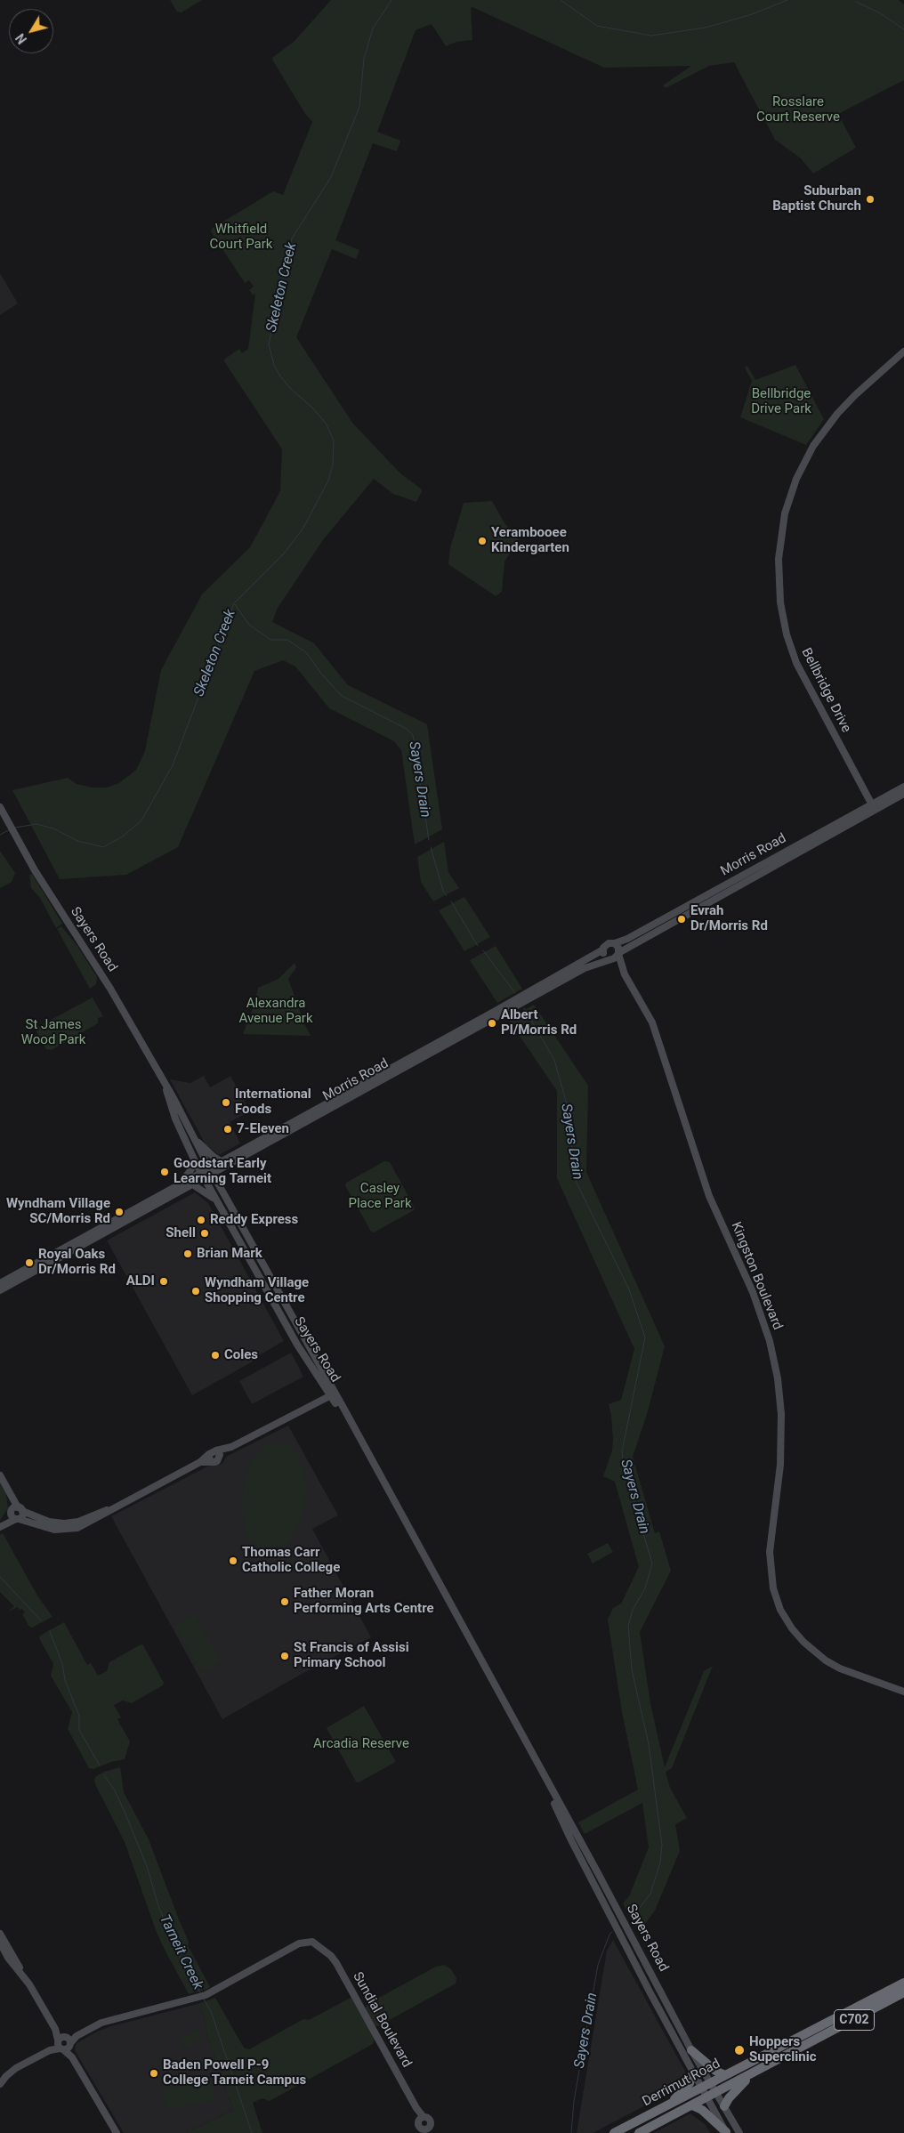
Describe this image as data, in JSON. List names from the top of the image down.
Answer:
{
  "streets": {
    "highway": ["C702", "Derrimut Road"],
    "street": [
      "Bellbridge Drive",
      "Morris Road",
      "Sayers Road",
      "Kingston Boulevard",
      "Sundial Boulevard"
    ]
  },
  "crossings": [
    ["Bellbridge Drive", "Morris Road"],
    ["Morris Road", "Sayers Road"],
    ["Morris Road", "Kingston Boulevard"],
    ["Sayers Road", "Derrimut Road"]
  ],
  "water": ["Skeleton Creek", "Sayers Drain", "Tarneit Creek"],
  "parks": [
    "Rosslare Court Reserve",
    "Whitfield Court Park",
    "Bellbridge Drive Park",
    "Alexandra Avenue Park",
    "St James Wood Park",
    "Casley Place Park",
    "Arcadia Reserve"
  ],
  "places": [
    "Suburban Baptist Church",
    "Yerambooee Kindergarten",
    "Evrah Dr/Morris Rd",
    "Albert Pl/Morris Rd",
    "International Foods",
    "7-Eleven",
    "Goodstart Early Learning Tarneit",
    "Wyndham Village SC/Morris Rd",
    "Reddy Express",
    "Shell",
    "Brian Mark",
    "Royal Oaks Dr/Morris Rd",
    "ALDI",
    "Wyndham Village Shopping Centre",
    "Coles",
    "Thomas Carr Catholic College",
    "Father Moran Performing Arts Centre",
    "St Francis of Assisi Primary School",
    "Hoppers Superclinic",
    "Baden Powell P-9 College Tarneit Campus"
  ],
  "north": "bottom left"
}
